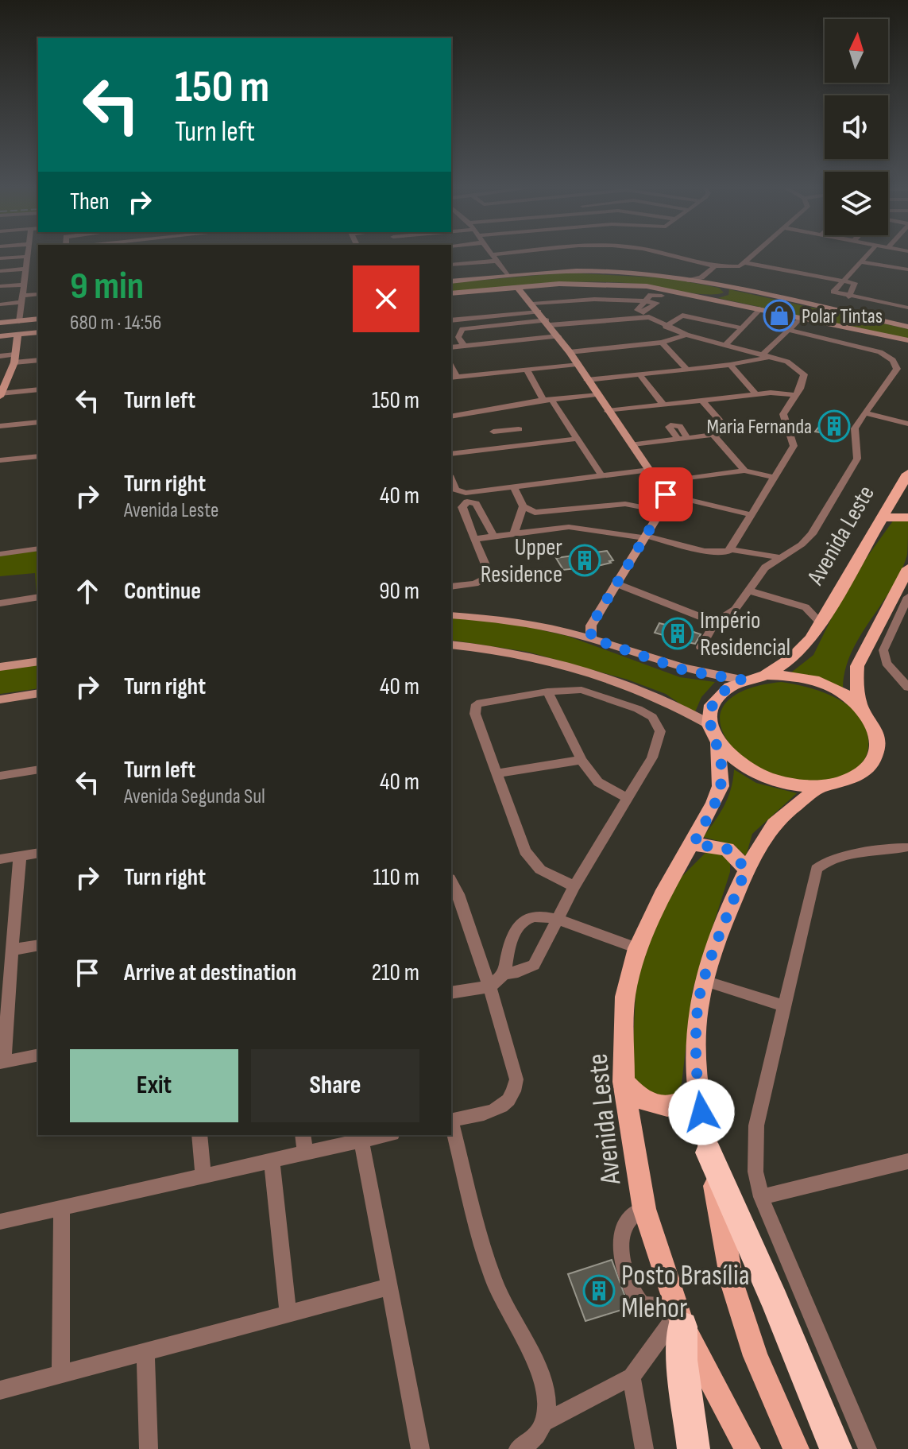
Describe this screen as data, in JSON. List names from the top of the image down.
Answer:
{
  "streets": {
    "main road": ["Avenida Leste"]
  },
  "places": {
    "shop": ["Polar Tintas"],
    "building": [
      "Maria Fernanda",
      "Upper Residence",
      "Império Residencial",
      "Posto Brasília Mlehor"
    ]
  },
  "north": "top",
  "page": {
    "turn": ["150 m", "Turn left"],
    "then": "Then",
    "heading": ["9 min", "680 m · 14:56"],
    "list": [
      {
        "name": "Turn left",
        "value": "150 m"
      },
      {
        "name": "Turn right",
        "note": "Avenida Leste",
        "value": "40 m"
      },
      {
        "name": "Continue",
        "value": "90 m"
      },
      {
        "name": "Turn right",
        "value": "40 m"
      },
      {
        "name": "Turn left",
        "note": "Avenida Segunda Sul",
        "value": "40 m"
      },
      {
        "name": "Turn right",
        "value": "110 m"
      },
      {
        "name": "Arrive at destination",
        "value": "210 m"
      }
    ],
    "buttons": ["Exit", "Share"]
  }
}
